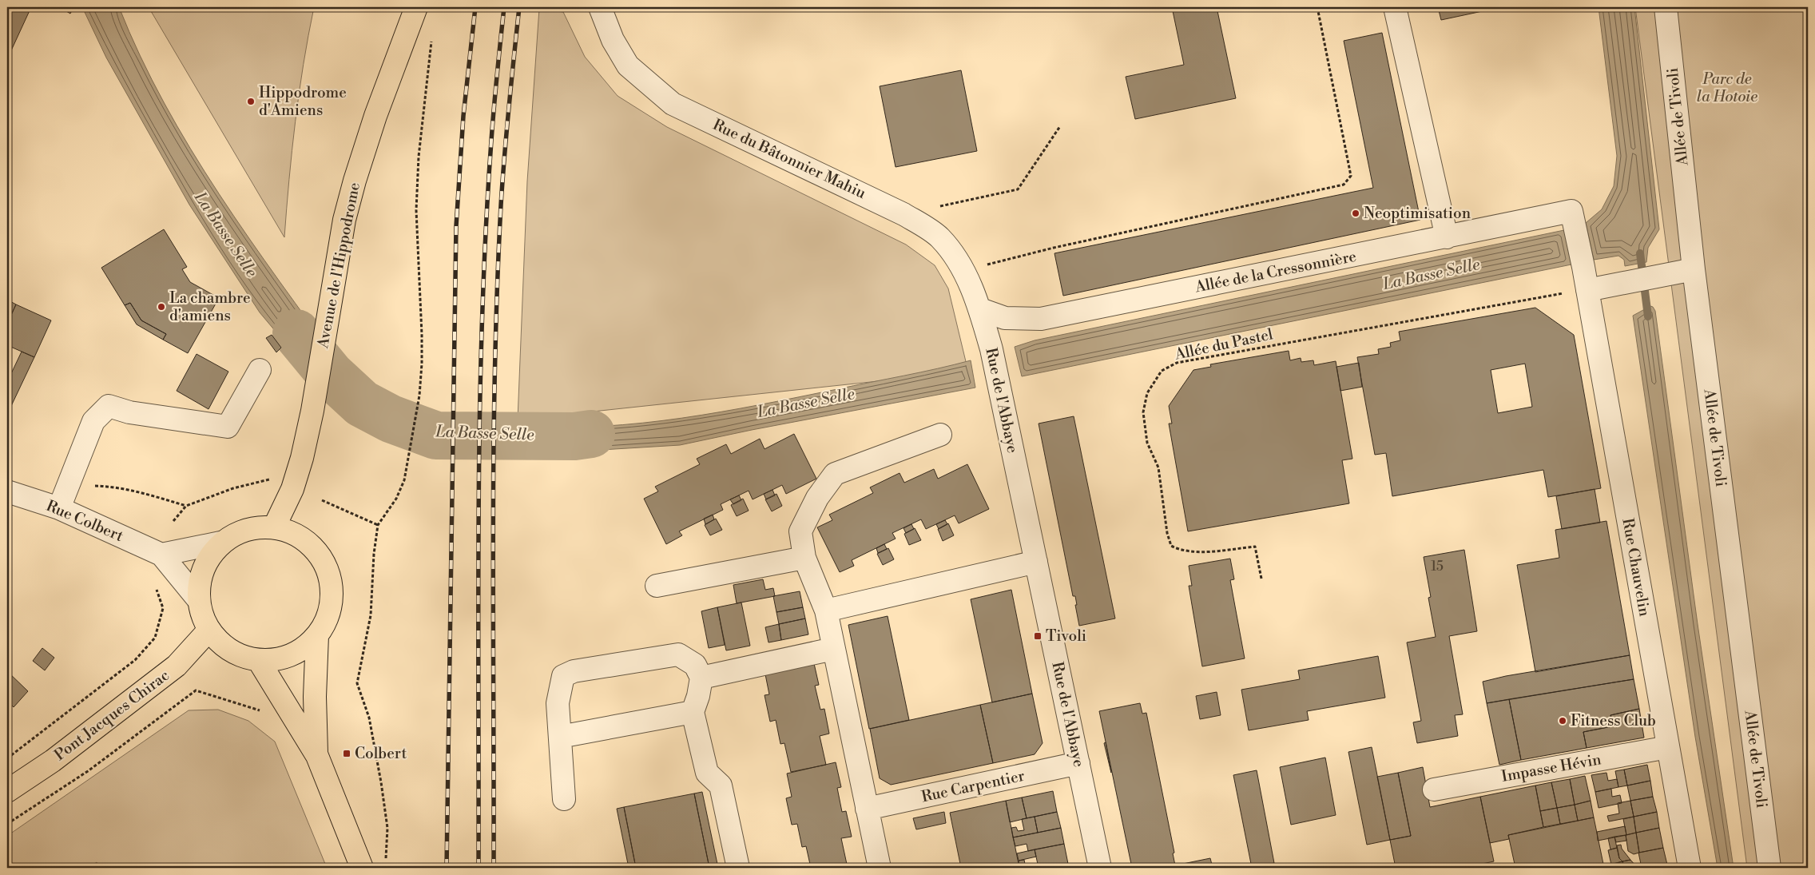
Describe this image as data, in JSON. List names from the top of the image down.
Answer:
{
  "streets": {
    "main road": ["Avenue de l'Hippodrome", "Pont Jacques Chirac"],
    "street": [
      "Allée de Tivoli",
      "Rue du Bâtonnier Mahiu",
      "Allée de la Cressonnière",
      "Rue de l'Abbaye",
      "Rue Colbert",
      "Rue Chauvelin",
      "Impasse Hévin",
      "Rue Carpentier"
    ],
    "path": ["Allée du Pastel"]
  },
  "crossings": [
    ["Rue du Bâtonnier Mahiu", "Allée de la Cressonnière"],
    ["Rue du Bâtonnier Mahiu", "Rue de l'Abbaye"],
    ["Avenue de l'Hippodrome", "Rue Colbert"],
    ["Avenue de l'Hippodrome", "Pont Jacques Chirac"],
    ["Allée de la Cressonnière", "Rue de l'Abbaye"],
    ["Allée de la Cressonnière", "Rue Chauvelin"],
    ["Allée du Pastel", "Rue Chauvelin"],
    ["Rue de l'Abbaye", "Rue Carpentier"],
    ["Rue Colbert", "Pont Jacques Chirac"],
    ["Rue Chauvelin", "Impasse Hévin"]
  ],
  "water": ["La Basse Selle"],
  "parks": ["Parc de la Hotoie"],
  "places": {
    "other": [
      "Hippodrome d'Amiens",
      "Neoptimisation",
      "La chambre d'amiens",
      "Fitness Club"
    ],
    "transit": ["Tivoli", "Colbert"]
  },
  "house_numbers": ["15"]
}
